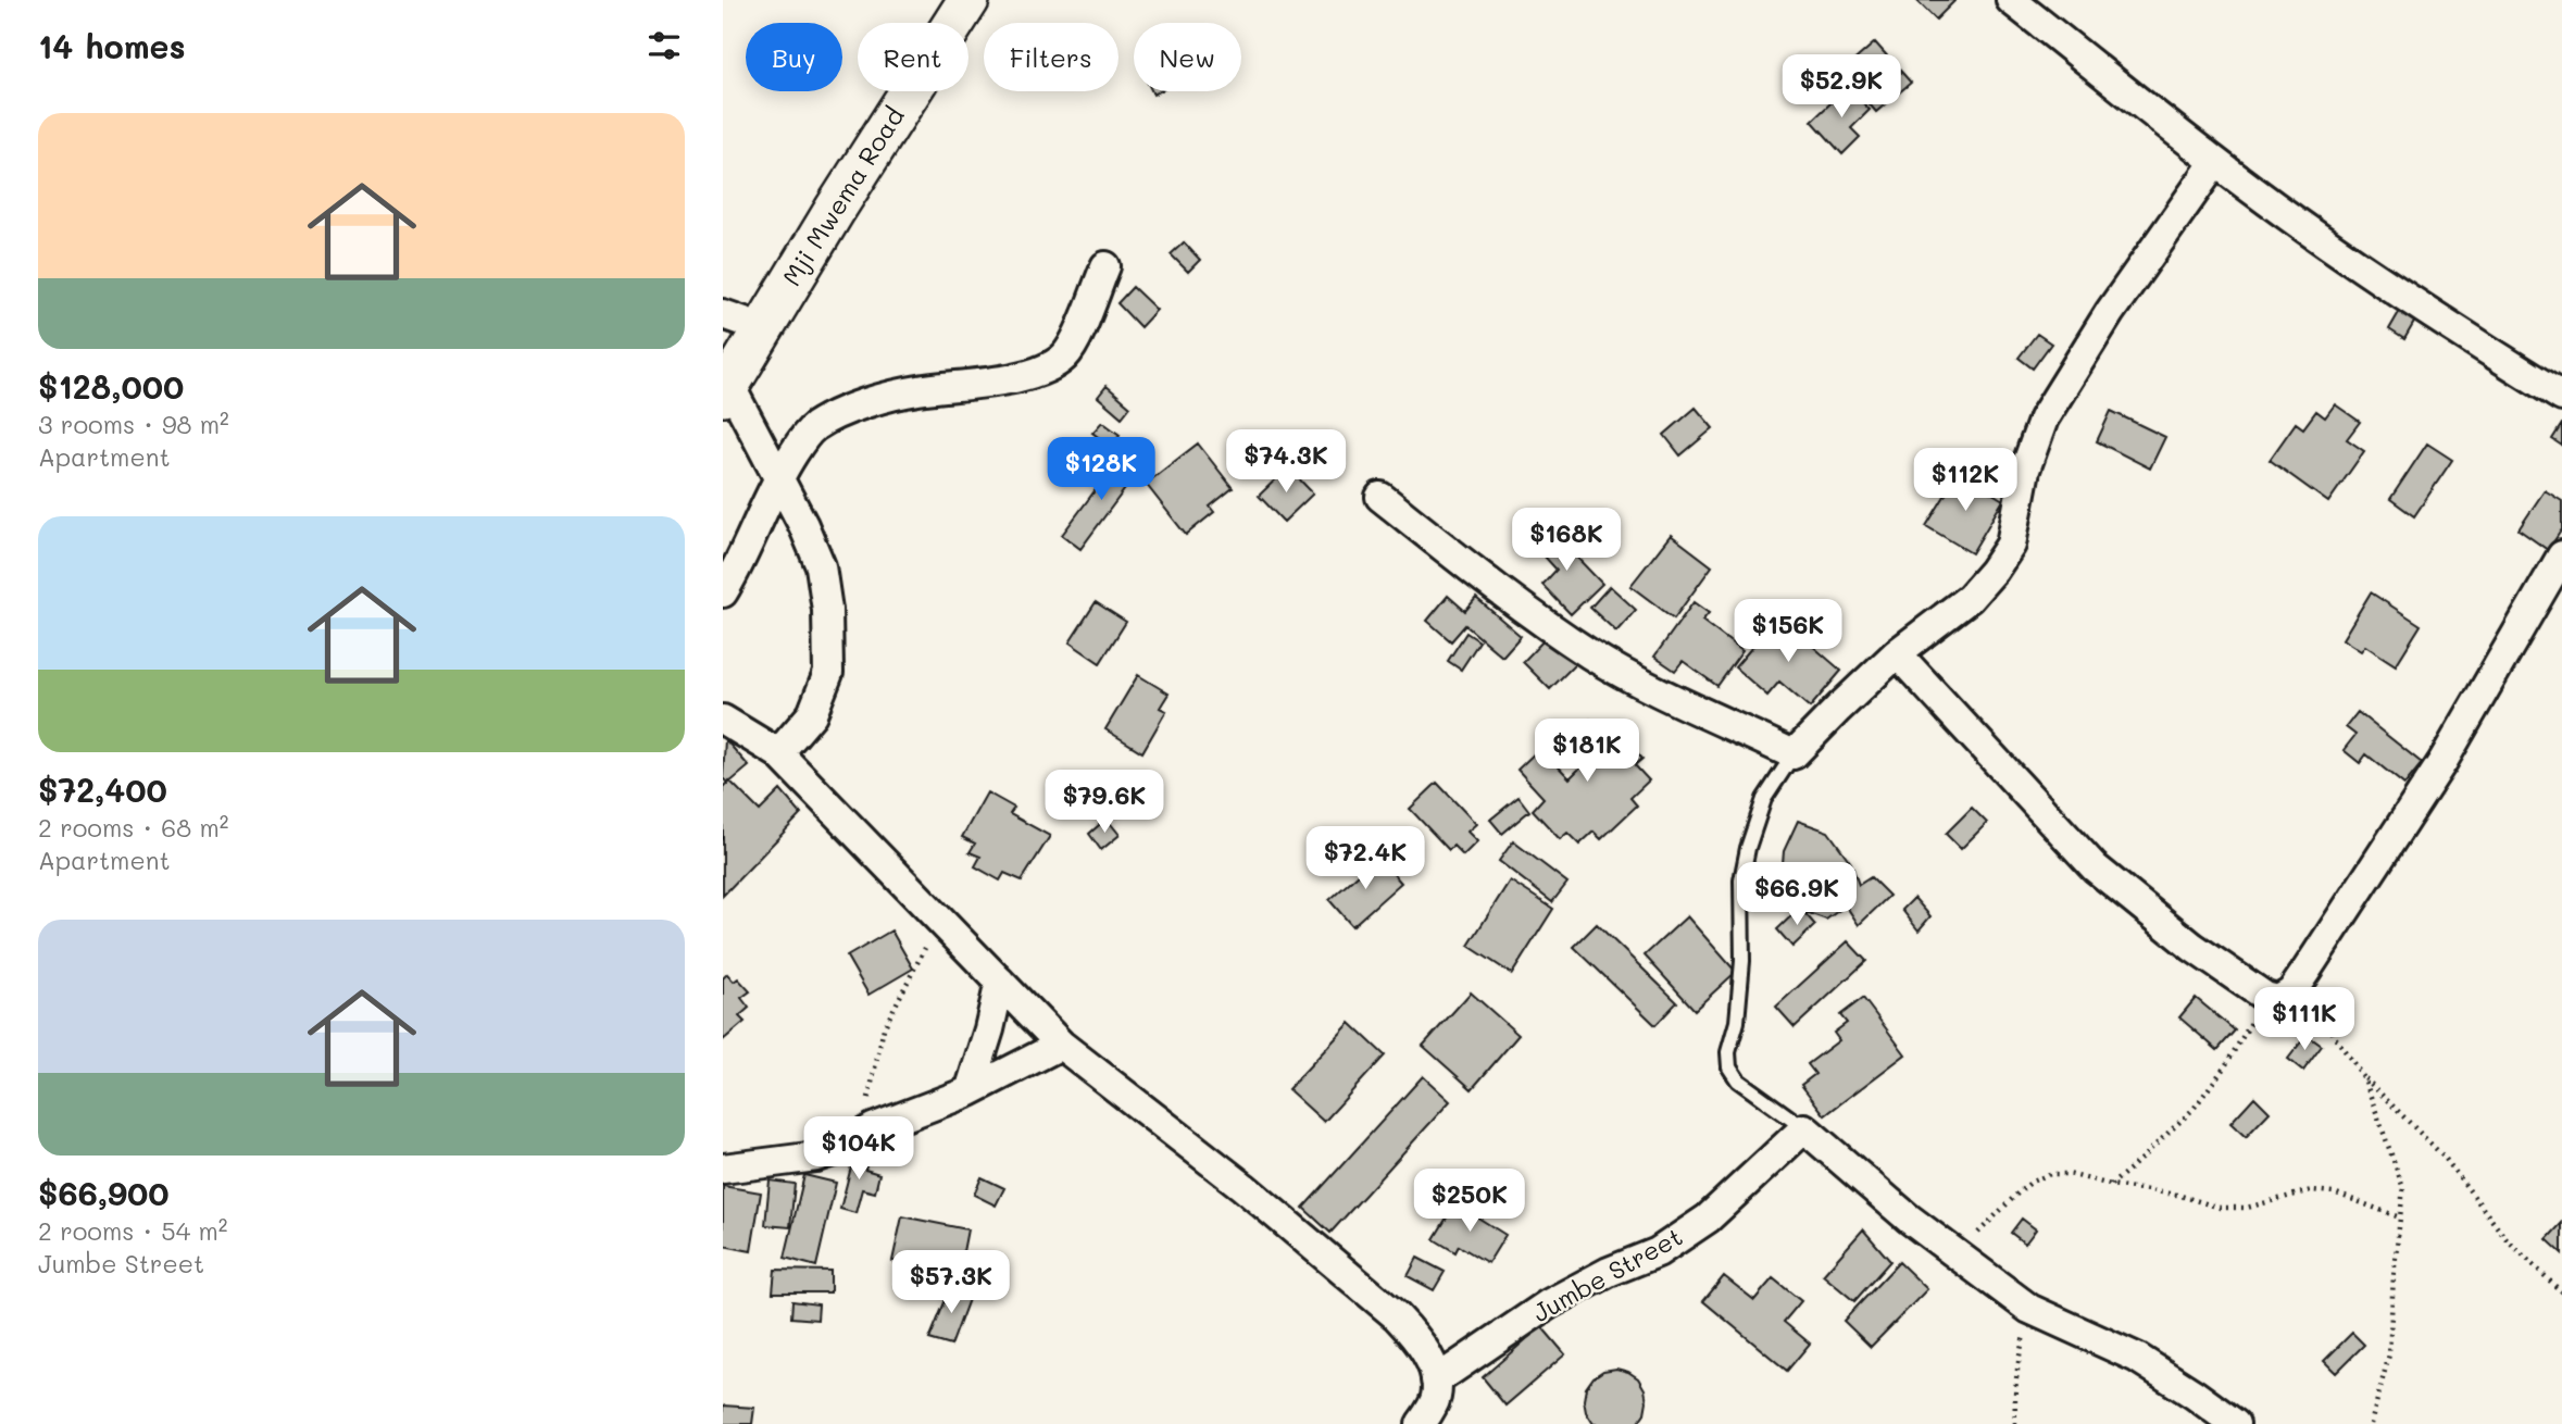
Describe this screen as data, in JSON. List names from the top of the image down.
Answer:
{
  "streets": {
    "main road": ["Mji Mwema Road"],
    "street": ["Jumbe Street"]
  },
  "page": {
    "heading": "14 homes",
    "chip": [
      "Buy",
      "Rent",
      "Filters",
      "New"
    ],
    "price": [
      "$52.9K",
      "$74.3K",
      "$128K",
      "$112K",
      "$168K",
      "$156K",
      "$181K",
      "$79.6K",
      "$72.4K",
      "$66.9K",
      "$111K",
      "$104K",
      "$250K",
      "$57.3K"
    ],
    "list": [
      {
        "name": "$128,000",
        "note": "3 rooms · 98 m² · Apartment"
      },
      {
        "name": "$72,400",
        "note": "2 rooms · 68 m² · Apartment"
      },
      {
        "name": "$66,900",
        "note": "2 rooms · 54 m² · Jumbe Street"
      }
    ]
  }
}
